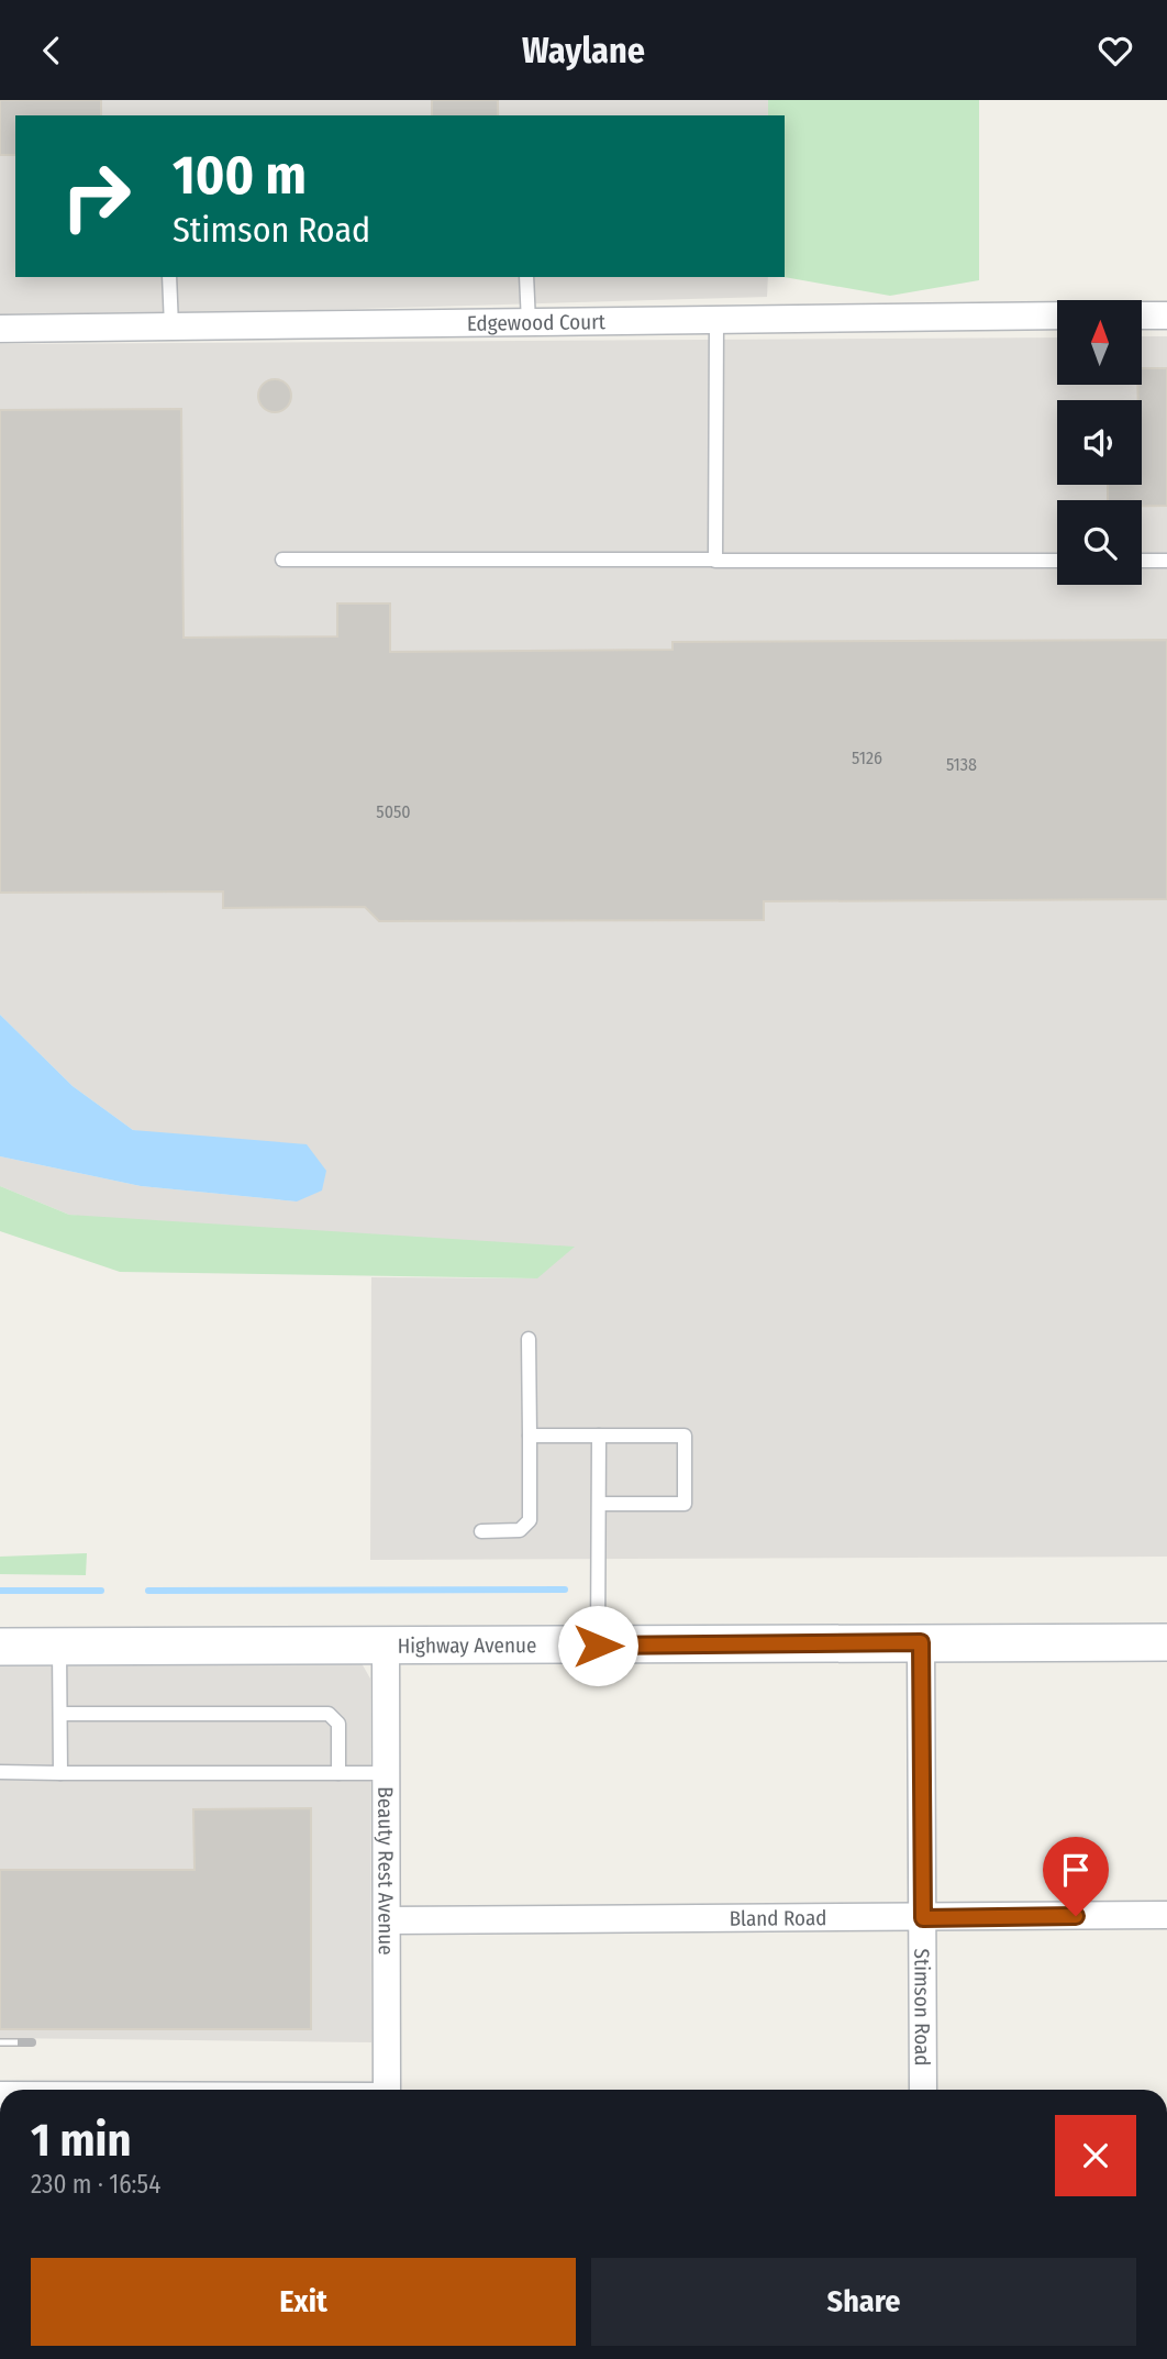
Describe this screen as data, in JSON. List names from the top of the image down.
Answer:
{
  "streets": {
    "street": [
      "Edgewood Court",
      "Highway Avenue",
      "Beauty Rest Avenue",
      "Bland Road",
      "Stimson Road"
    ]
  },
  "crossings": [
    ["Highway Avenue", "Beauty Rest Avenue"],
    ["Highway Avenue", "Stimson Road"],
    ["Beauty Rest Avenue", "Bland Road"],
    ["Bland Road", "Stimson Road"]
  ],
  "house_numbers": ["5126", "5138", "5050"],
  "north": "top",
  "page": {
    "header": "Waylane",
    "turn": ["100 m", "Stimson Road"],
    "heading": ["1 min", "230 m · 16:54"],
    "buttons": ["Exit", "Share"]
  }
}
